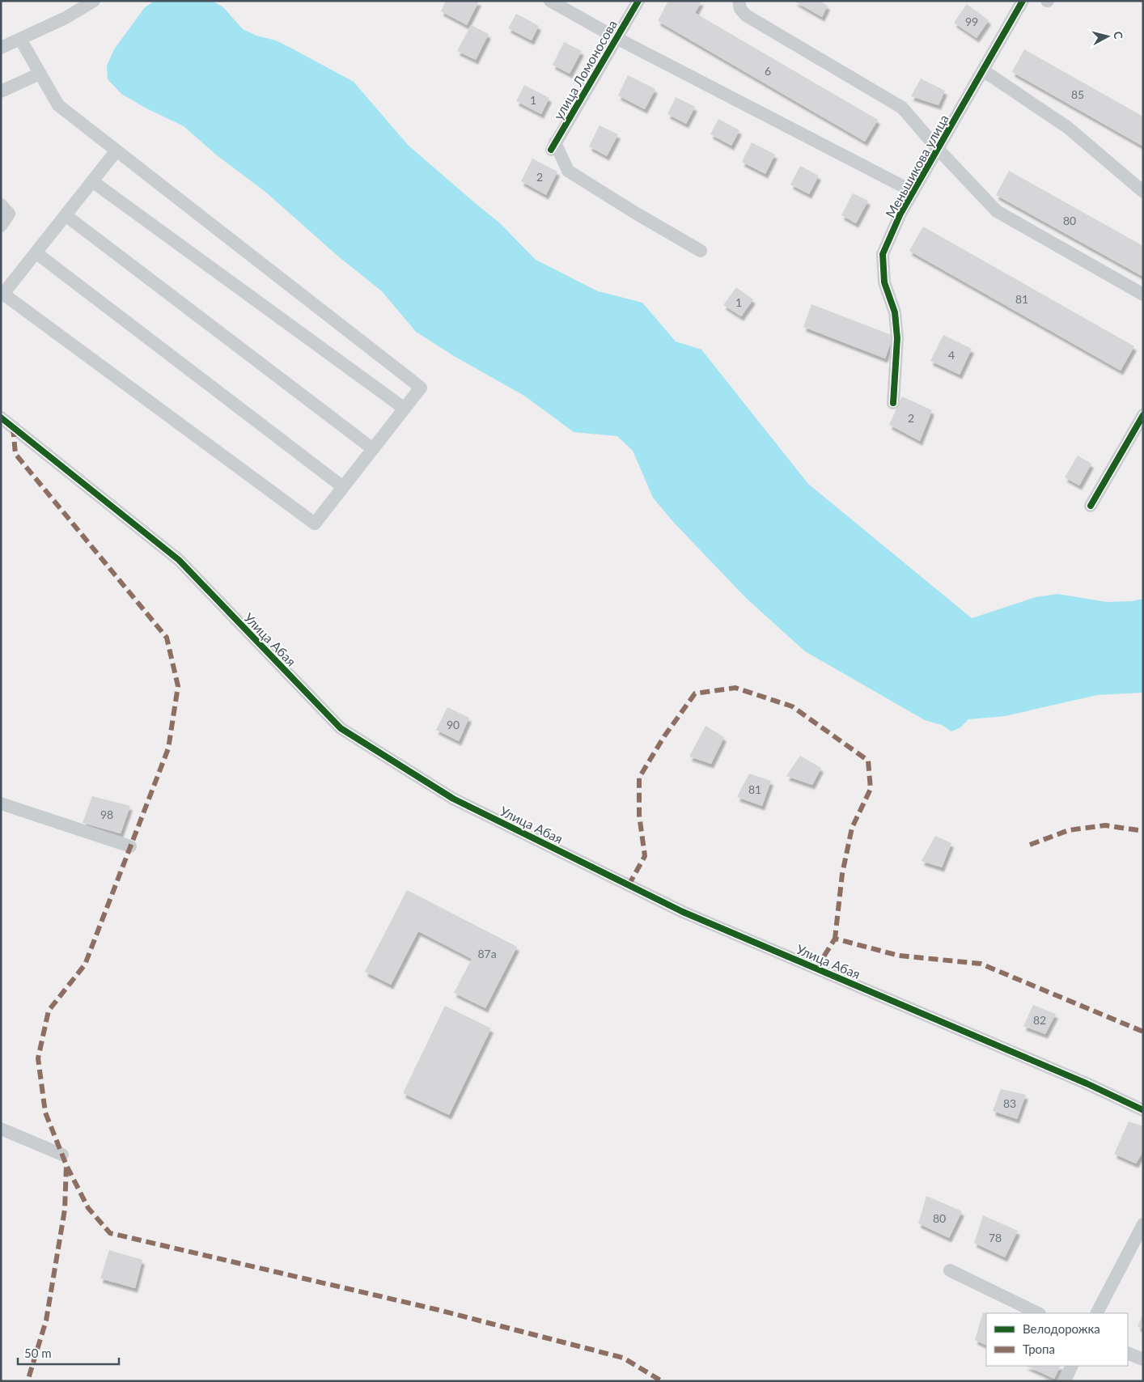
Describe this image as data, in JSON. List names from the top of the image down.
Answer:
{
  "streets": {
    "street": ["улица Ломоносова", "Меньшикова улица", "Улица Абая"]
  },
  "house_numbers": [
    "99",
    "6",
    "85",
    "1",
    "2",
    "80",
    "81",
    "1",
    "4",
    "2",
    "90",
    "81",
    "98",
    "87а",
    "82",
    "83",
    "80",
    "78"
  ],
  "legend": ["Велодорожка", "Тропа"],
  "scale_bar": "50 m",
  "north": "right"
}
